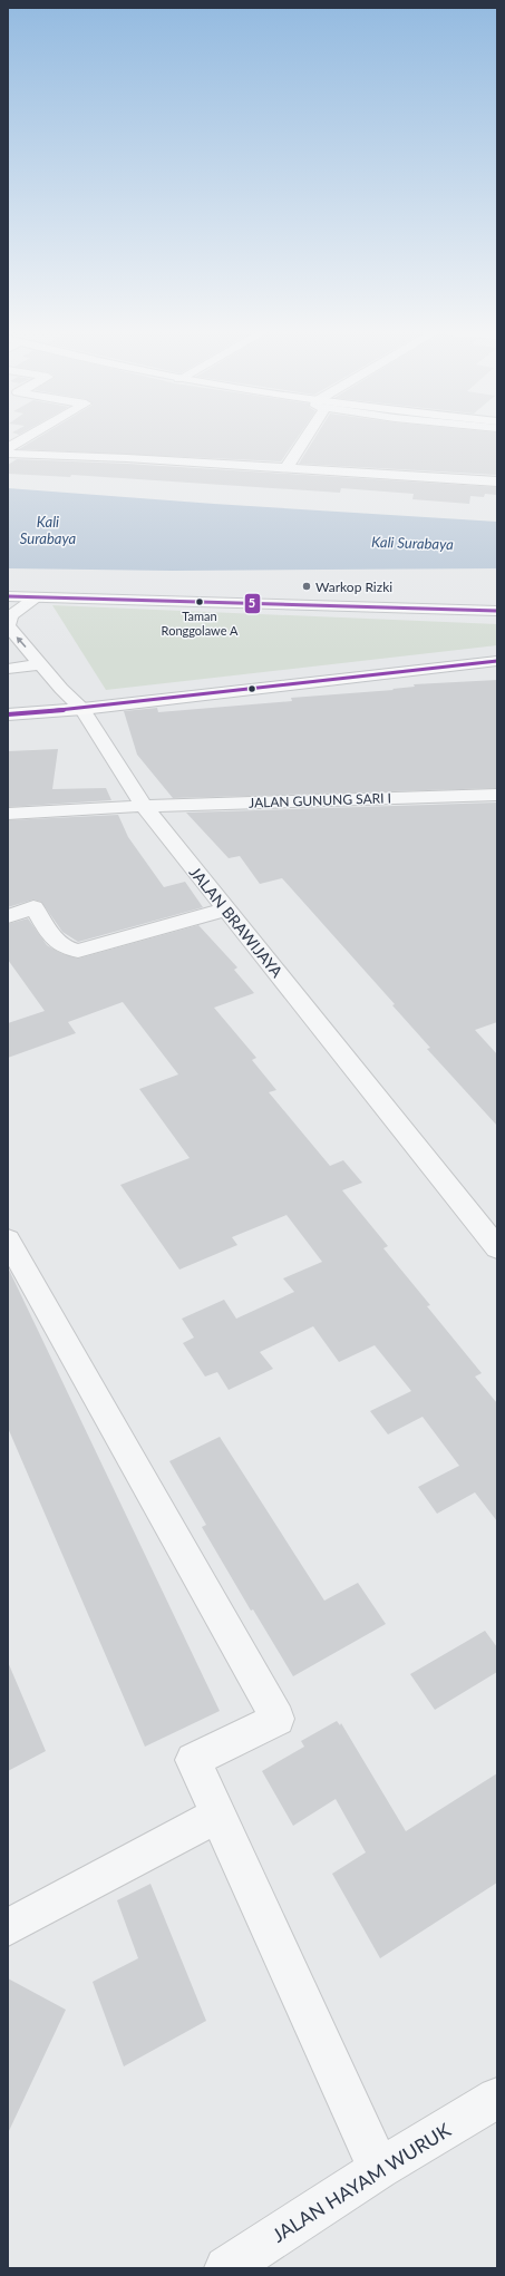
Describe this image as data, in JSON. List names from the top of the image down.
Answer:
{
  "streets": {
    "street": ["JALAN GUNUNG SARI I", "JALAN BRAWIJAYA", "JALAN HAYAM WURUK"]
  },
  "crossings": [
    ["JALAN GUNUNG SARI I", "JALAN BRAWIJAYA"]
  ],
  "water": ["Kali Surabaya"],
  "places": ["Warkop Rizki", "Taman Ronggolawe A"],
  "lines": ["transit line 5"]
}
